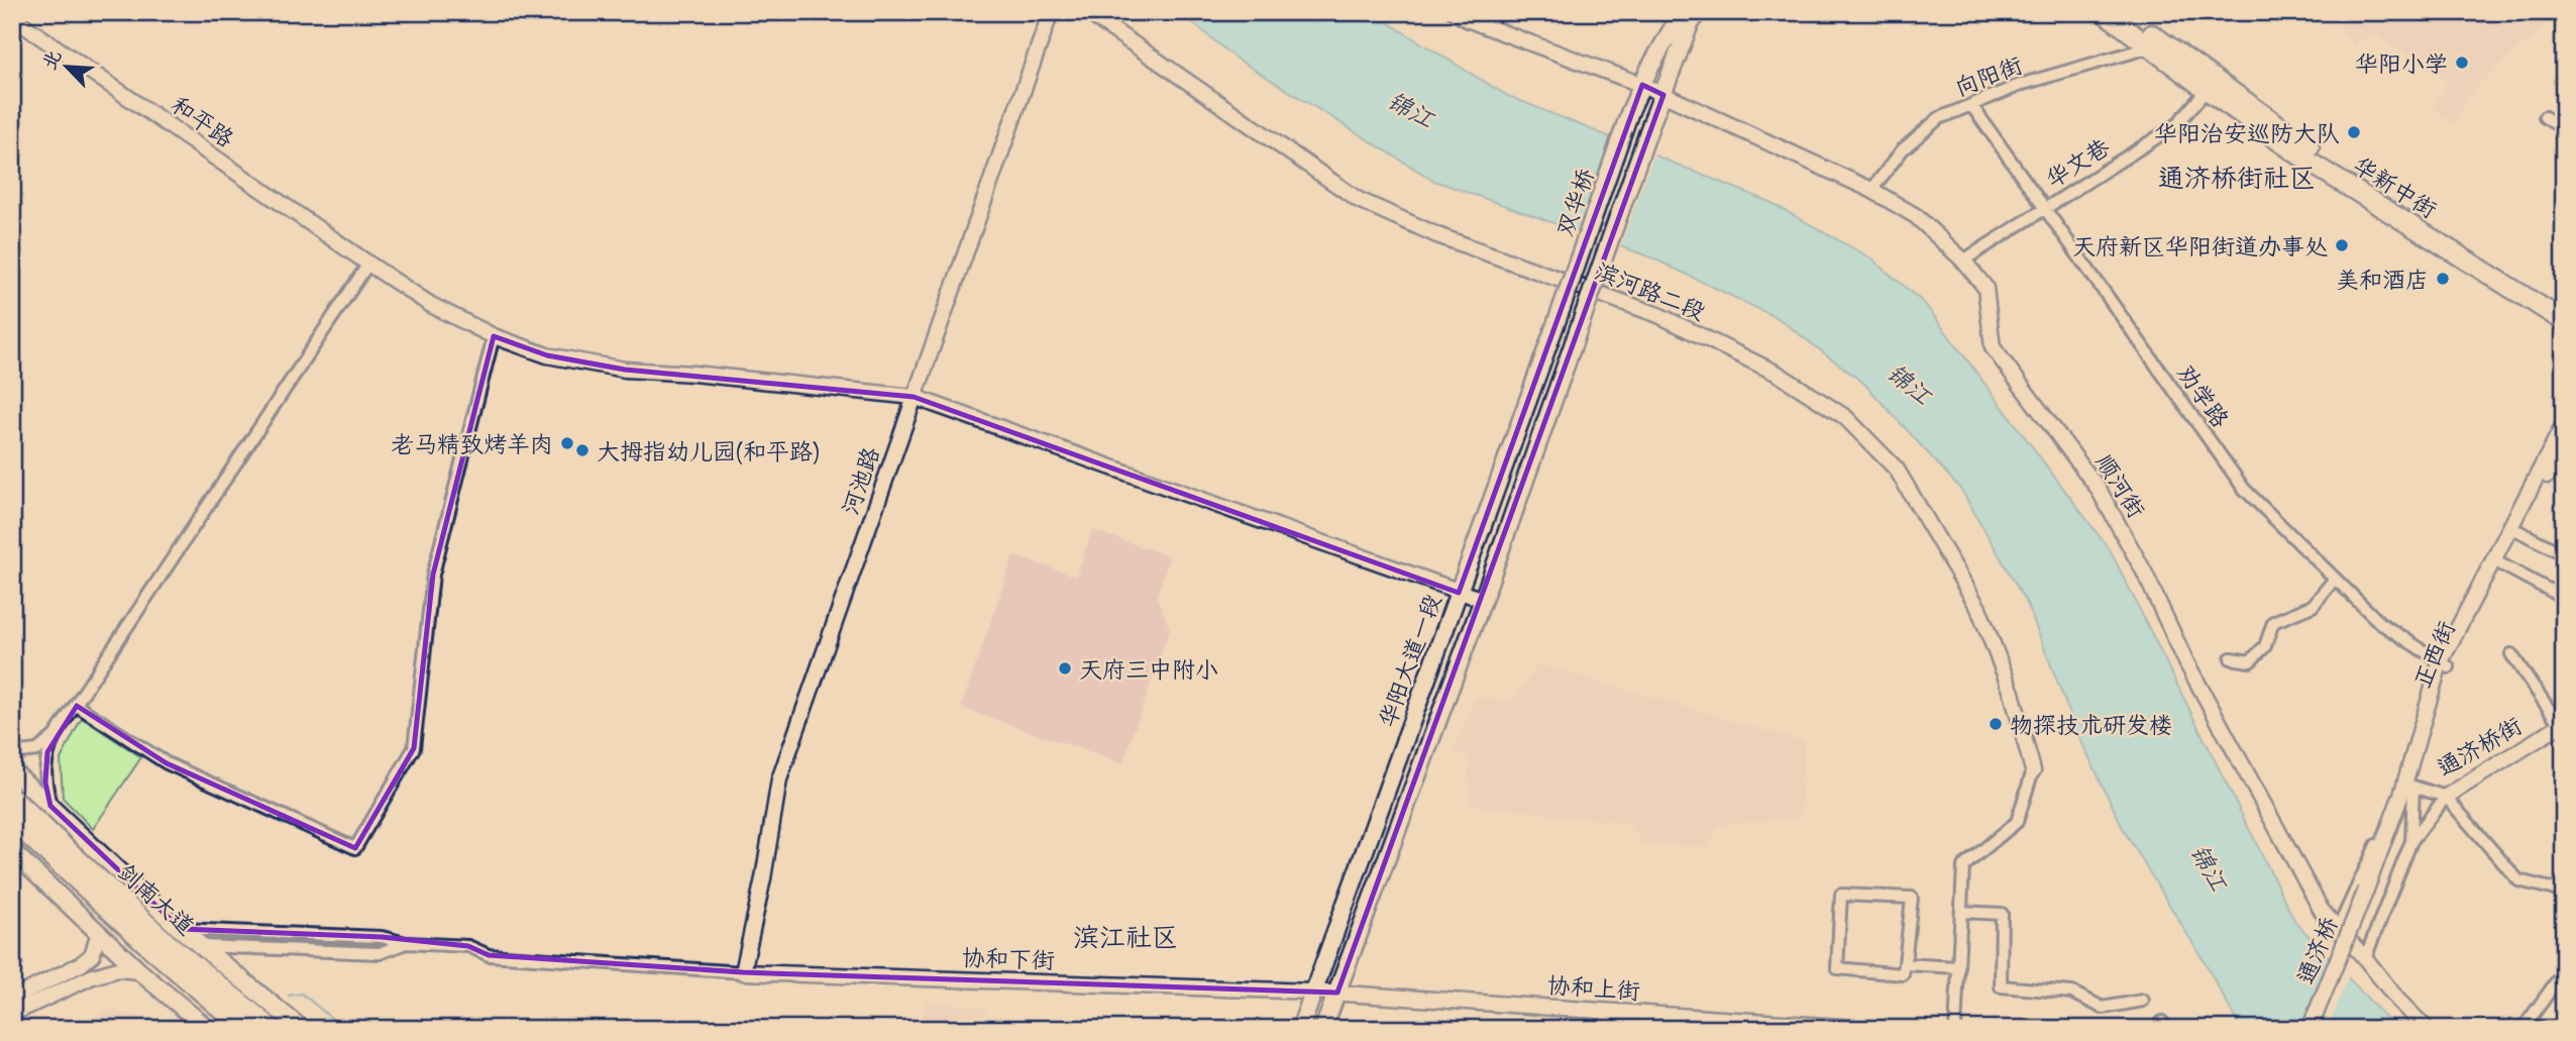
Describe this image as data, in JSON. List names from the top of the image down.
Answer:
{
  "streets": {
    "highway": ["剑南大道"],
    "main road": ["华新中街", "双华桥", "华阳大道一段"],
    "street": [
      "向阳街",
      "和平路",
      "华文巷",
      "滨河路二段",
      "劝学路",
      "河池路",
      "顺河街",
      "正西街",
      "通济桥街",
      "通济桥",
      "协和下街",
      "协和上街"
    ]
  },
  "crossings": [
    ["向阳街", "华新中街"],
    ["向阳街", "劝学路"],
    ["向阳街", "顺河街"],
    ["和平路", "河池路"],
    ["和平路", "华阳大道一段"],
    ["华文巷", "华新中街"],
    ["华文巷", "劝学路"],
    ["华文巷", "顺河街"],
    ["双华桥", "顺河街"],
    ["双华桥", "华阳大道一段"],
    ["劝学路", "正西街"],
    ["河池路", "协和下街"],
    ["顺河街", "华阳大道一段"],
    ["华阳大道一段", "协和下街"],
    ["华阳大道一段", "协和上街"],
    ["协和下街", "协和上街"]
  ],
  "districts": ["通济桥街社区", "滨江社区"],
  "water": ["锦江"],
  "places": [
    "华阳小学",
    "华阳治安巡防大队",
    "天府新区华阳街道办事处",
    "美和酒店",
    "老马精致烤羊肉",
    "大拇指幼儿园(和平路)",
    "天府三中附小",
    "物探技术研发楼"
  ],
  "north": "top left"
}
